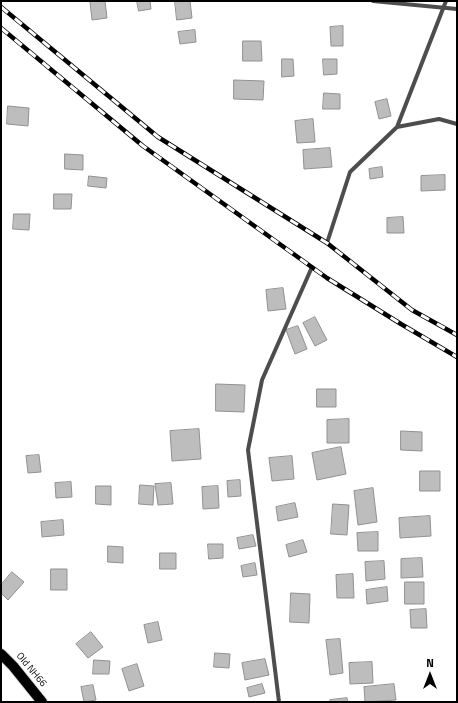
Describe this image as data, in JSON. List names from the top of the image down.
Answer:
{
  "streets": {
    "main road": ["Old NH66"]
  },
  "north": "top"
}
